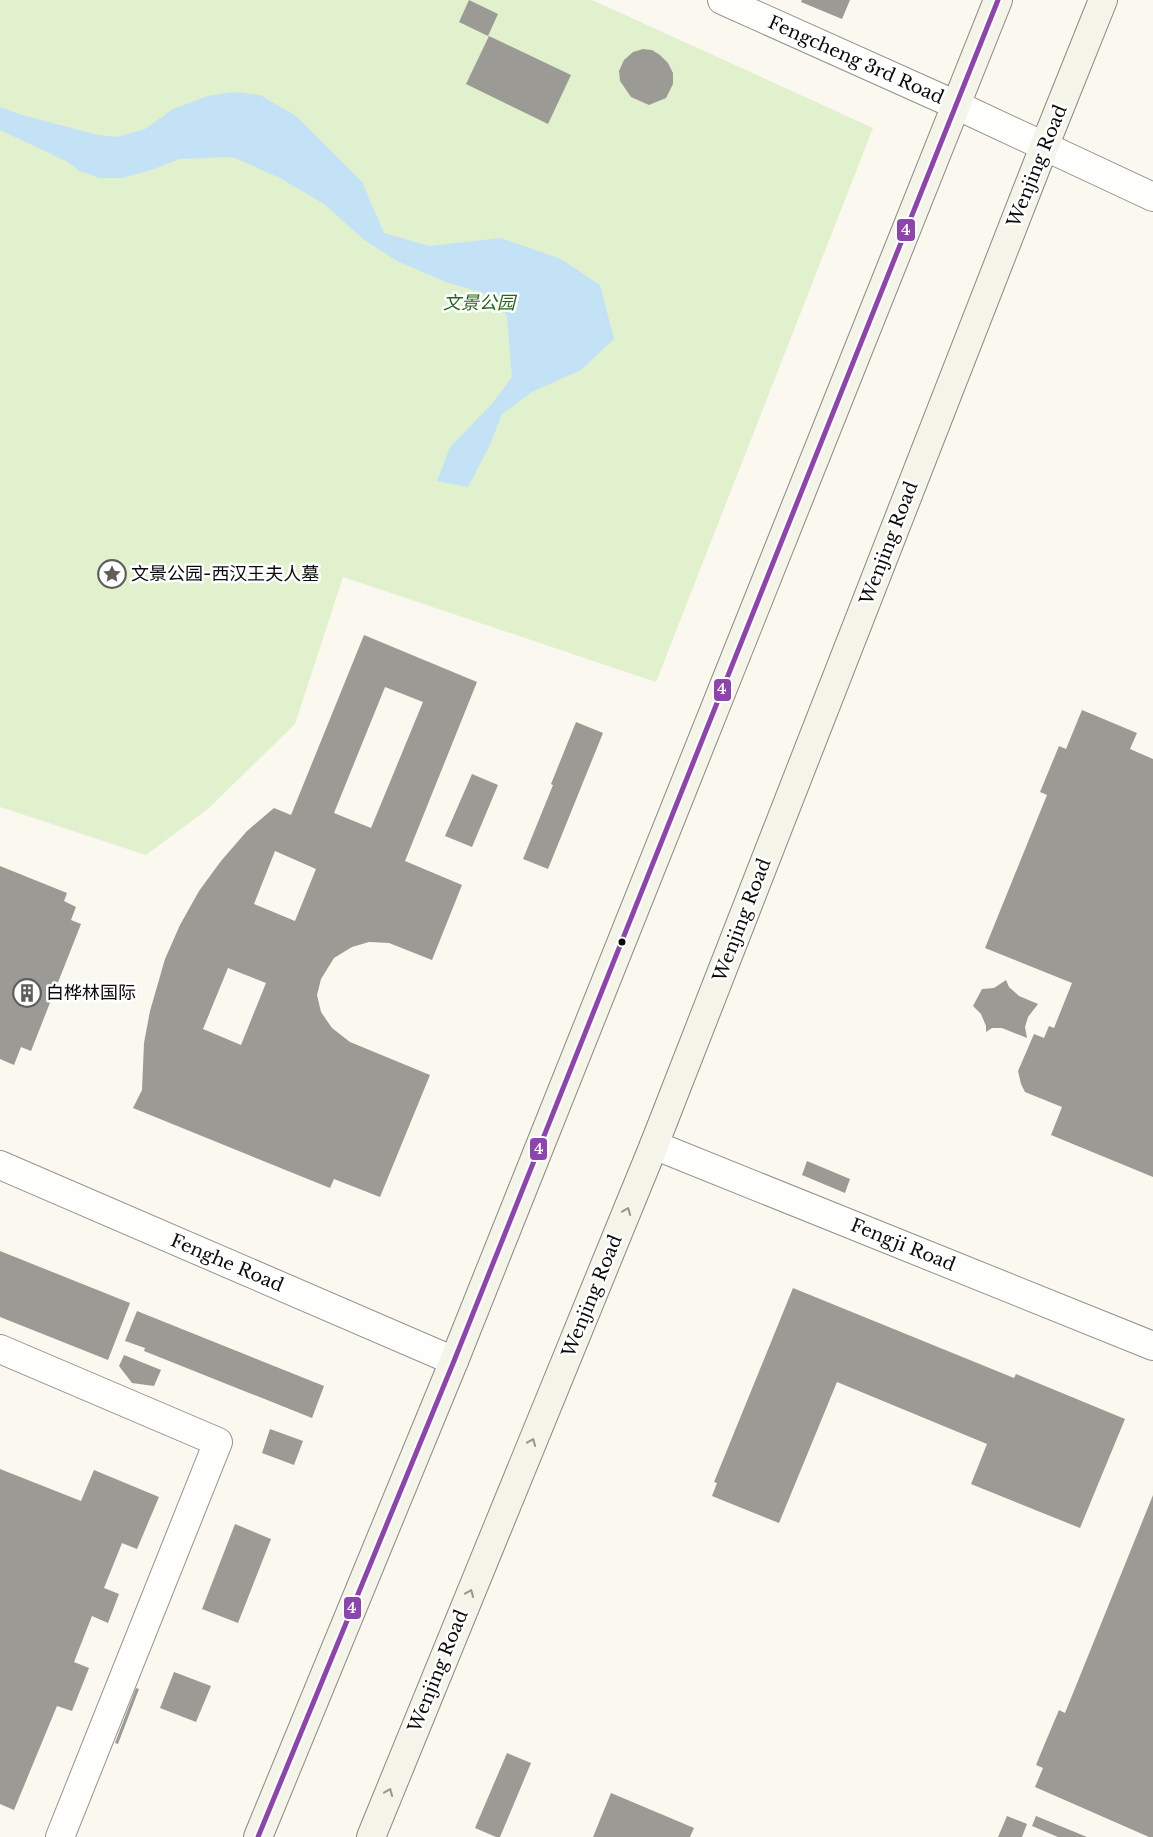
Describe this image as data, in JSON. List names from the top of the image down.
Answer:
{
  "streets": {
    "main road": ["Wenjing Road"],
    "street": ["Fengcheng 3rd Road", "Fengji Road", "Fenghe Road"]
  },
  "crossings": [
    ["Fengcheng 3rd Road", "Wenjing Road"],
    ["Wenjing Road", "Fengji Road"]
  ],
  "parks": ["文景公园"],
  "places": {
    "place": ["文景公园-西汉王夫人墓"],
    "building": ["白桦林国际"]
  },
  "lines": ["transit line 4"]
}
